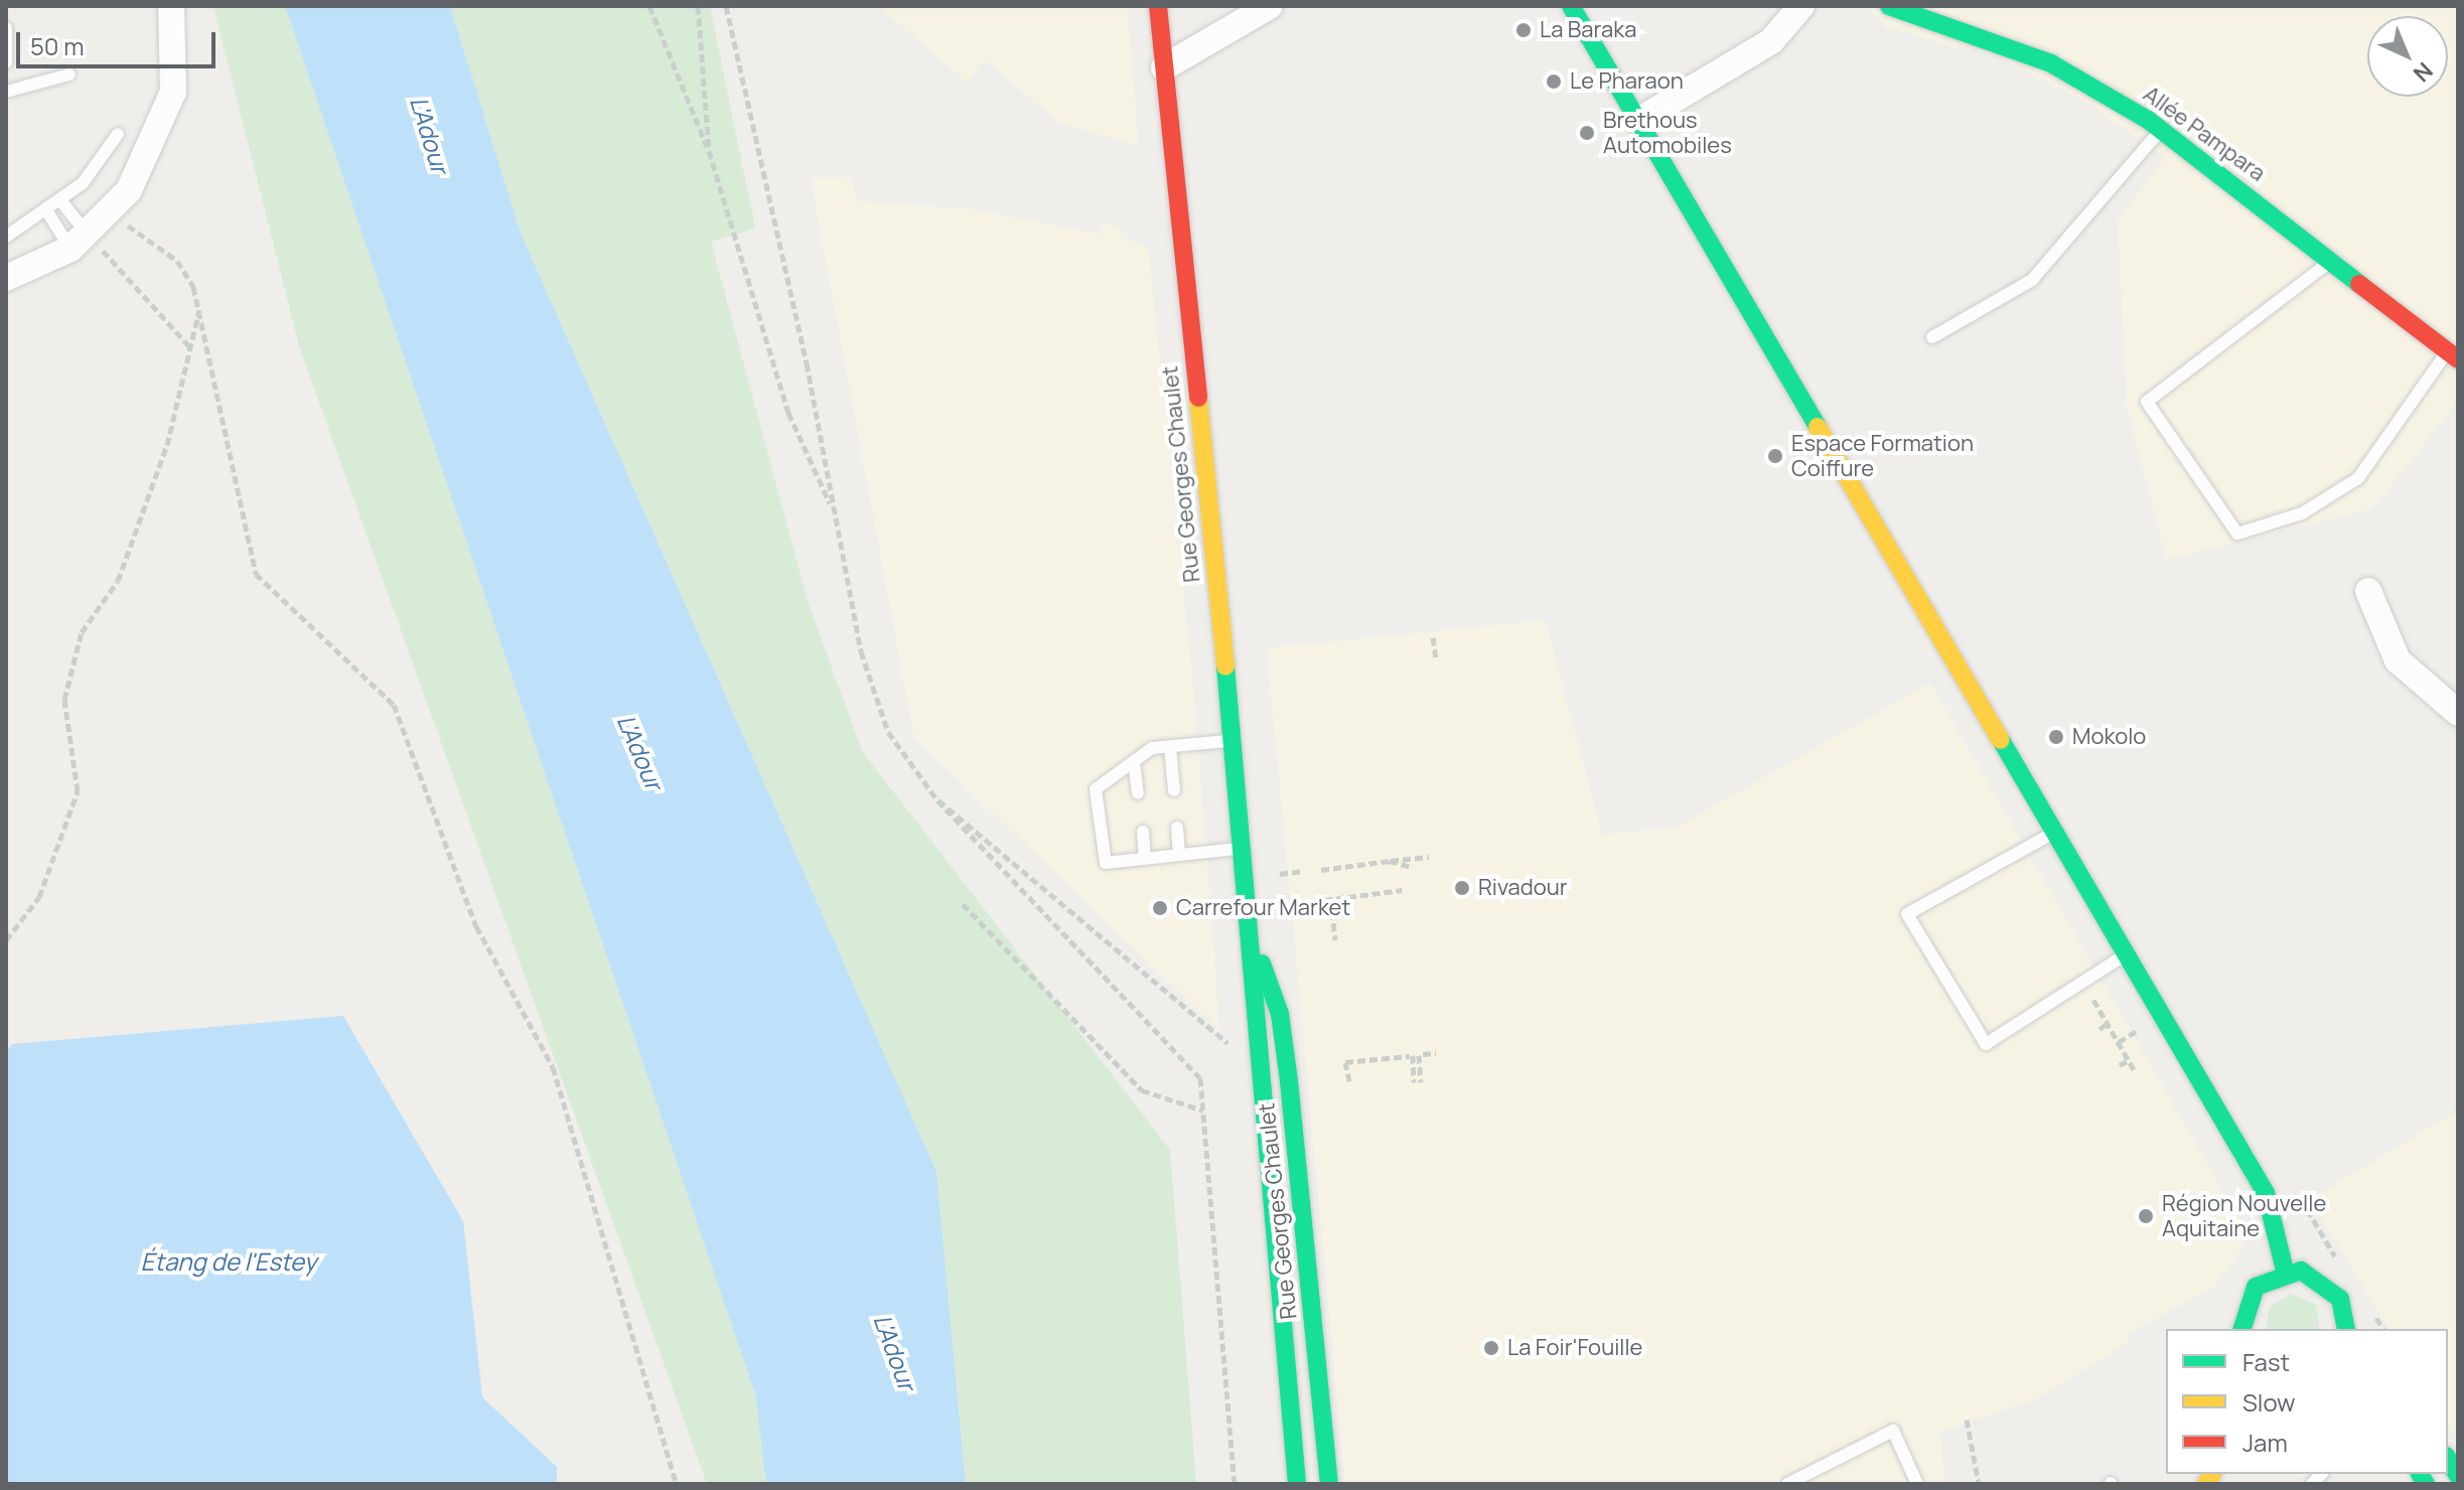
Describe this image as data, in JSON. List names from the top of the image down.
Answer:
{
  "streets": {
    "main road": ["Allée Pampara", "Rue Georges Chaulet"]
  },
  "water": ["L'Adour", "Étang de l'Estey"],
  "places": [
    "La Baraka",
    "Le Pharaon",
    "Brethous Automobiles",
    "Espace Formation Coiffure",
    "Mokolo",
    "Rivadour",
    "Carrefour Market",
    "Région Nouvelle Aquitaine",
    "La Foir'Fouille"
  ],
  "legend": ["Fast", "Slow", "Jam"],
  "scale_bar": "50 m",
  "north": "bottom right"
}
